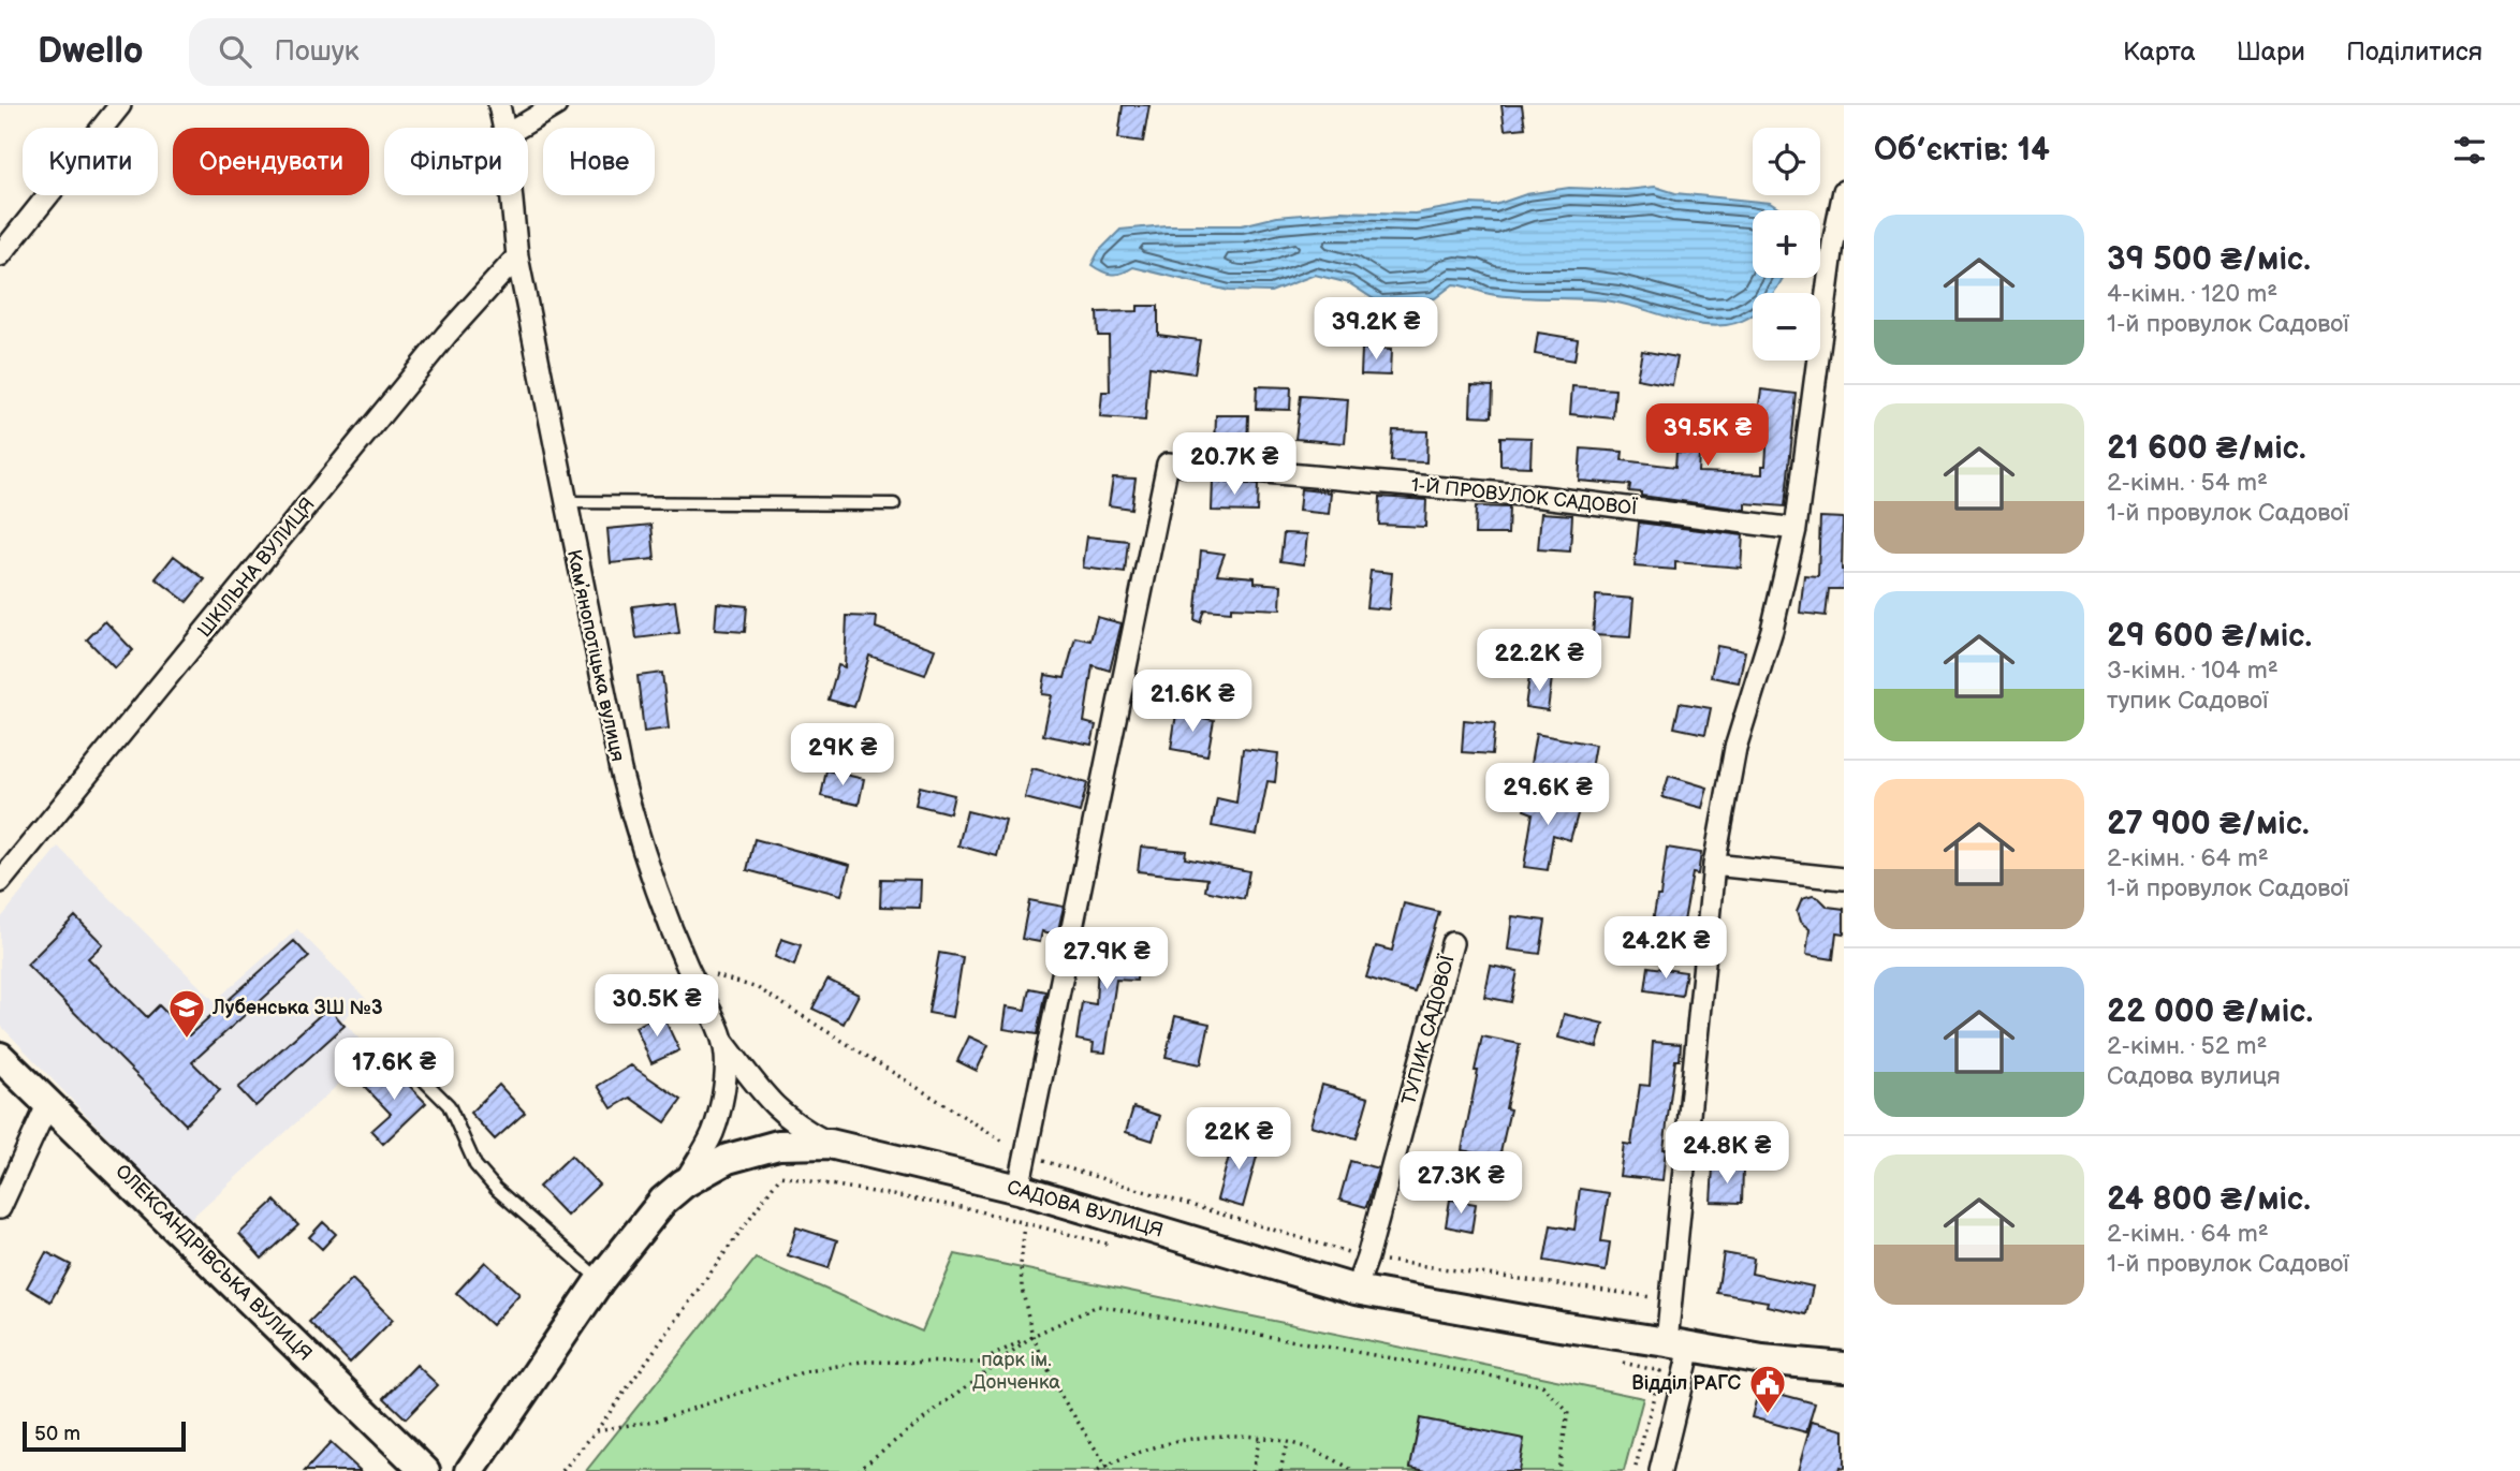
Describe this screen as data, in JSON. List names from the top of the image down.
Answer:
{
  "streets": {
    "main road": ["САДОВА ВУЛИЦЯ", "ОЛЕКСАНДРІВСЬКА ВУЛИЦЯ"],
    "street": [
      "1-Й ПРОВУЛОК САДОВОЇ",
      "ШКІЛЬНА ВУЛИЦЯ",
      "Камʼянопотіцька вулиця",
      "ТУПИК САДОВОЇ"
    ]
  },
  "crossings": [
    ["1-Й ПРОВУЛОК САДОВОЇ", "САДОВА ВУЛИЦЯ"],
    ["ШКІЛЬНА ВУЛИЦЯ", "Камʼянопотіцька вулиця"],
    ["Камʼянопотіцька вулиця", "САДОВА ВУЛИЦЯ"],
    ["ТУПИК САДОВОЇ", "САДОВА ВУЛИЦЯ"]
  ],
  "parks": ["парк ім. Донченка"],
  "places": {
    "school or university": ["Лубенська ЗШ №3"],
    "public building": ["Відділ РАГС"]
  },
  "scale_bar": "50 m",
  "page": {
    "header": "Dwello",
    "search": "Пошук",
    "nav": ["Карта", "Шари", "Поділитися"],
    "heading": "Об’єктів: 14",
    "map_buttons": ["+", "−"],
    "chip": [
      "Купити",
      "Орендувати",
      "Фільтри",
      "Нове"
    ],
    "list": [
      {
        "name": "39 500 ₴/міс.",
        "note": "4-кімн. · 120 m² · 1-й провулок Садової"
      },
      {
        "name": "21 600 ₴/міс.",
        "note": "2-кімн. · 54 m² · 1-й провулок Садової"
      },
      {
        "name": "29 600 ₴/міс.",
        "note": "3-кімн. · 104 m² · тупик Садової"
      },
      {
        "name": "27 900 ₴/міс.",
        "note": "2-кімн. · 64 m² · 1-й провулок Садової"
      },
      {
        "name": "22 000 ₴/міс.",
        "note": "2-кімн. · 52 m² · Садова вулиця"
      },
      {
        "name": "24 800 ₴/міс.",
        "note": "2-кімн. · 64 m² · 1-й провулок Садової"
      }
    ],
    "price": [
      "39.2K ₴",
      "39.5K ₴",
      "20.7K ₴",
      "22.2K ₴",
      "21.6K ₴",
      "29K ₴",
      "29.6K ₴",
      "24.2K ₴",
      "27.9K ₴",
      "30.5K ₴",
      "17.6K ₴",
      "22K ₴",
      "24.8K ₴",
      "27.3K ₴"
    ],
    "scale": "50 m"
  }
}
